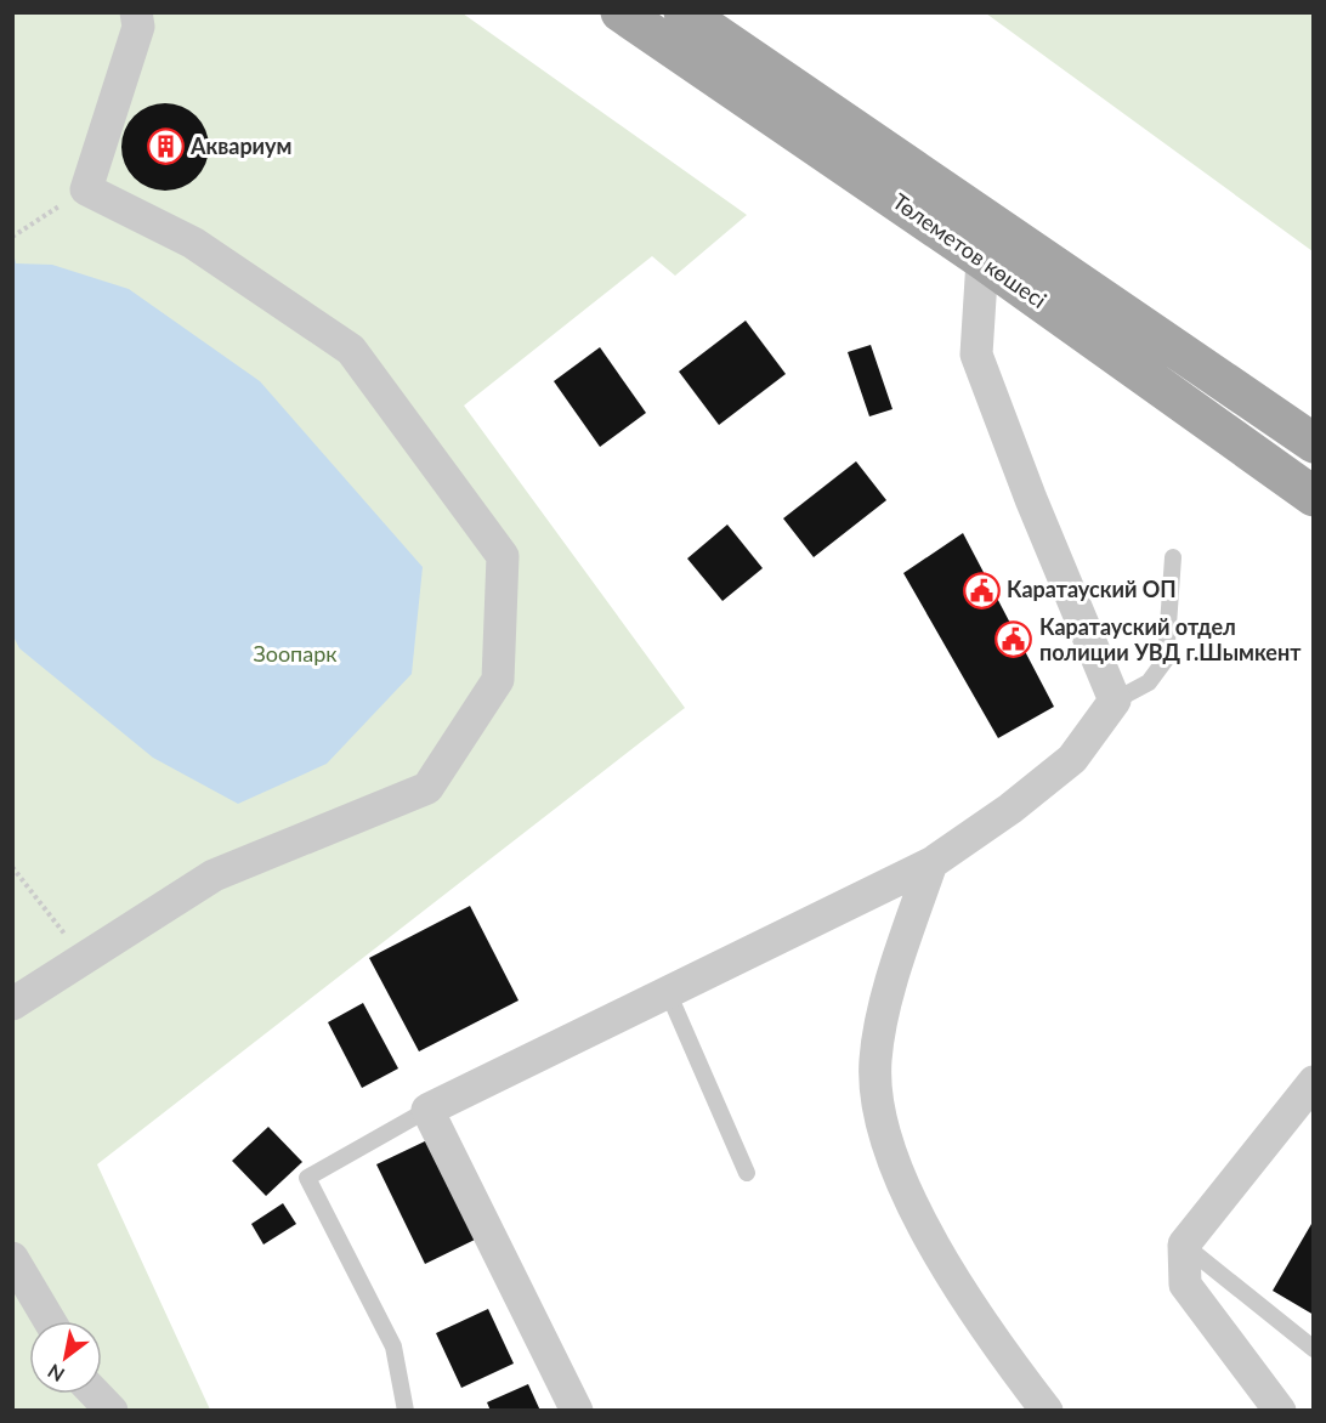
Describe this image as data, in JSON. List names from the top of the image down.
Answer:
{
  "streets": {
    "main road": ["Төлеметов көшесі"]
  },
  "parks": ["Зоопарк"],
  "places": {
    "building": ["Аквариум"],
    "public building": ["Каратауский ОП", "Каратауский отдел полиции УВД г.Шымкент"]
  },
  "north": "bottom left"
}
